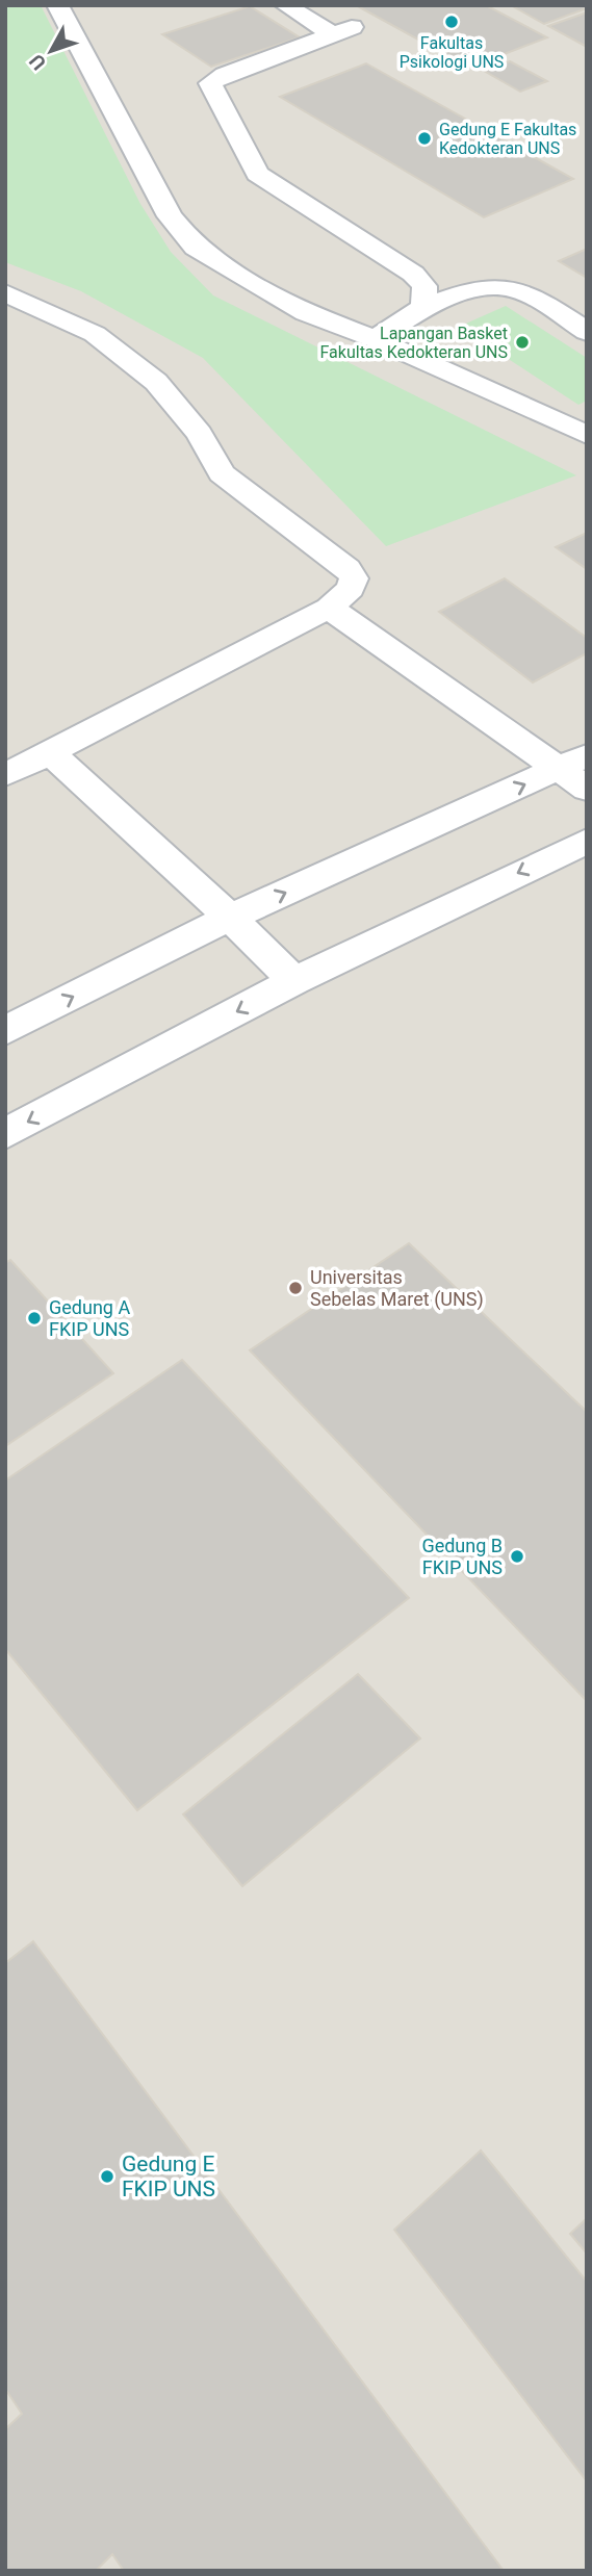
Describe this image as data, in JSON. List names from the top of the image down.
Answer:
{
  "places": [
    "Fakultas Psikologi UNS",
    "Gedung E Fakultas Kedokteran UNS",
    "Lapangan Basket Fakultas Kedokteran UNS",
    "Universitas Sebelas Maret (UNS)",
    "Gedung A FKIP UNS",
    "Gedung B FKIP UNS",
    "Gedung E FKIP UNS"
  ],
  "north": "bottom left"
}
